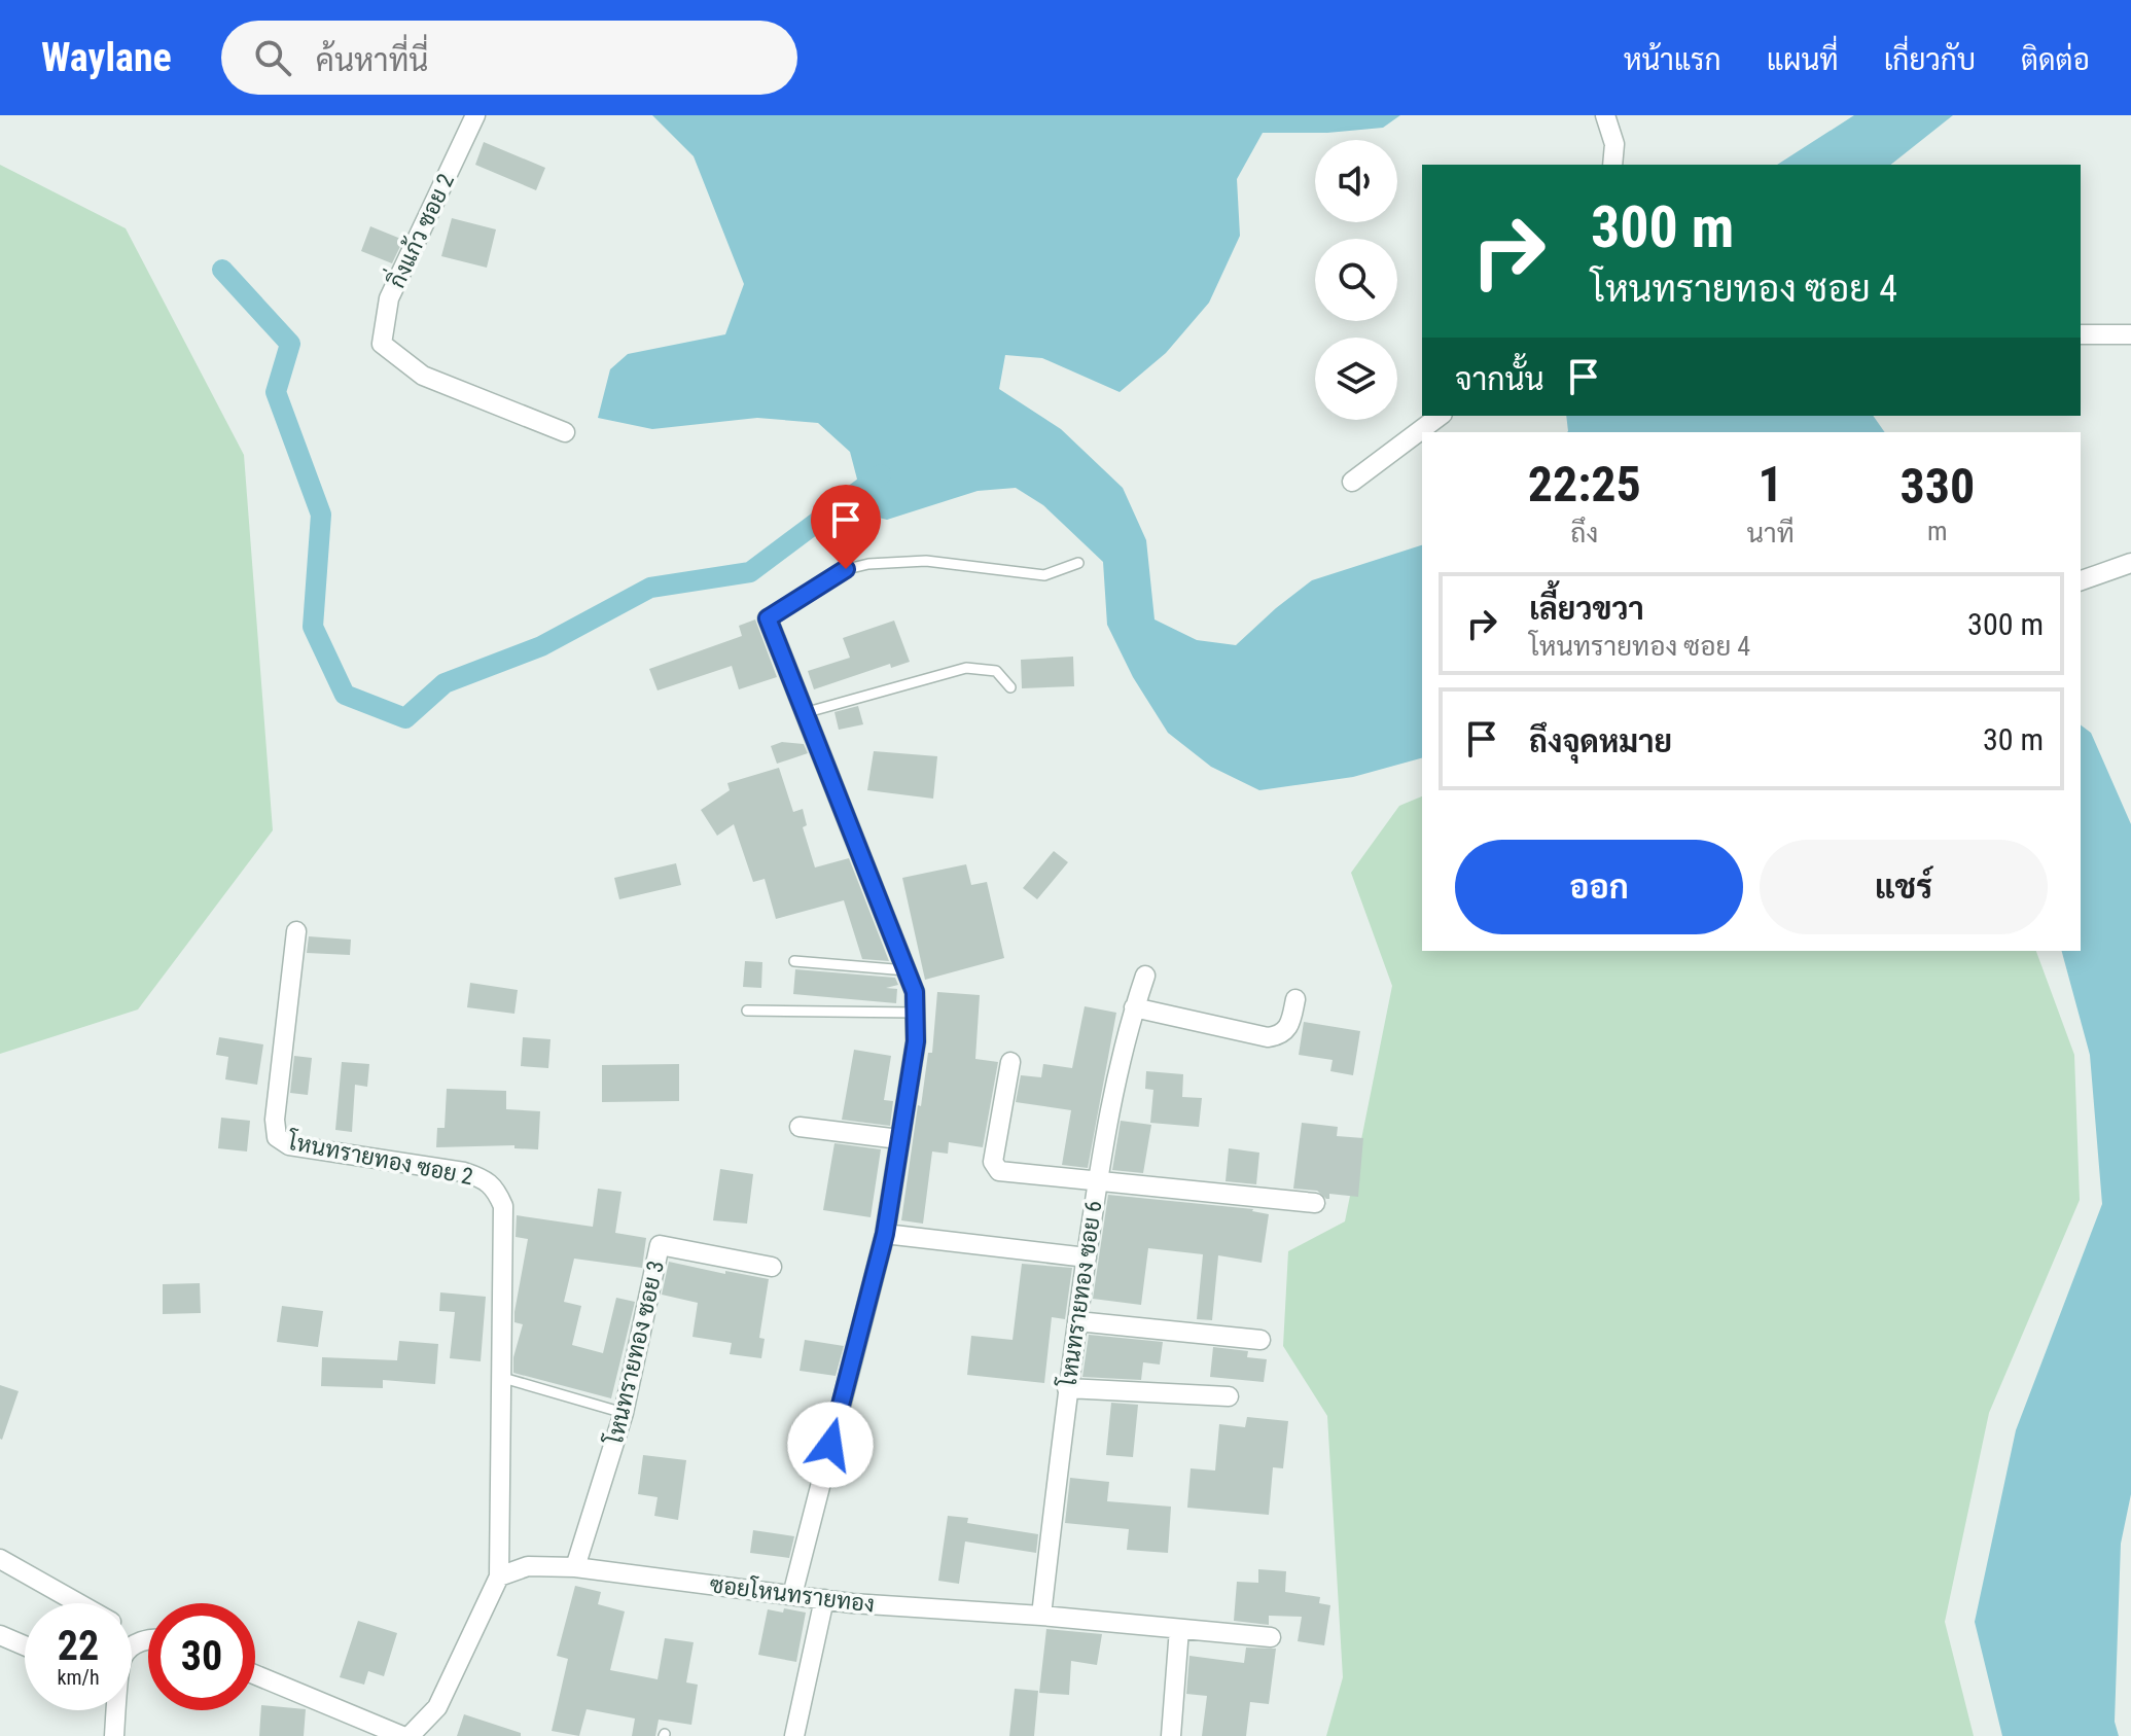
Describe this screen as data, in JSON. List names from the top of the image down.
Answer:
{
  "streets": {
    "street": [
      "กิ่งแก้ว ซอย 2",
      "โหนทรายทอง ซอย 2",
      "โหนทรายทอง ซอย 6",
      "โหนทรายทอง ซอย 3",
      "ซอยโหนทรายทอง"
    ]
  },
  "crossings": [
    ["โหนทรายทอง ซอย 2", "ซอยโหนทรายทอง"],
    ["โหนทรายทอง ซอย 6", "ซอยโหนทรายทอง"],
    ["โหนทรายทอง ซอย 3", "ซอยโหนทรายทอง"]
  ],
  "page": {
    "header": "Waylane",
    "search": "ค้นหาที่นี่",
    "nav": [
      "หน้าแรก",
      "แผนที่",
      "เกี่ยวกับ",
      "ติดต่อ"
    ],
    "turn": ["300 m", "โหนทรายทอง ซอย 4"],
    "then": "จากนั้น",
    "eta": [
      "22:25",
      "ถึง",
      "1",
      "นาที",
      "330",
      "m"
    ],
    "list": [
      {
        "name": "เลี้ยวขวา",
        "note": "โหนทรายทอง ซอย 4",
        "value": "300 m"
      },
      {
        "name": "ถึงจุดหมาย",
        "value": "30 m"
      }
    ],
    "buttons": ["ออก", "แชร์"],
    "speed": "22 km/h",
    "limit": "30"
  }
}
